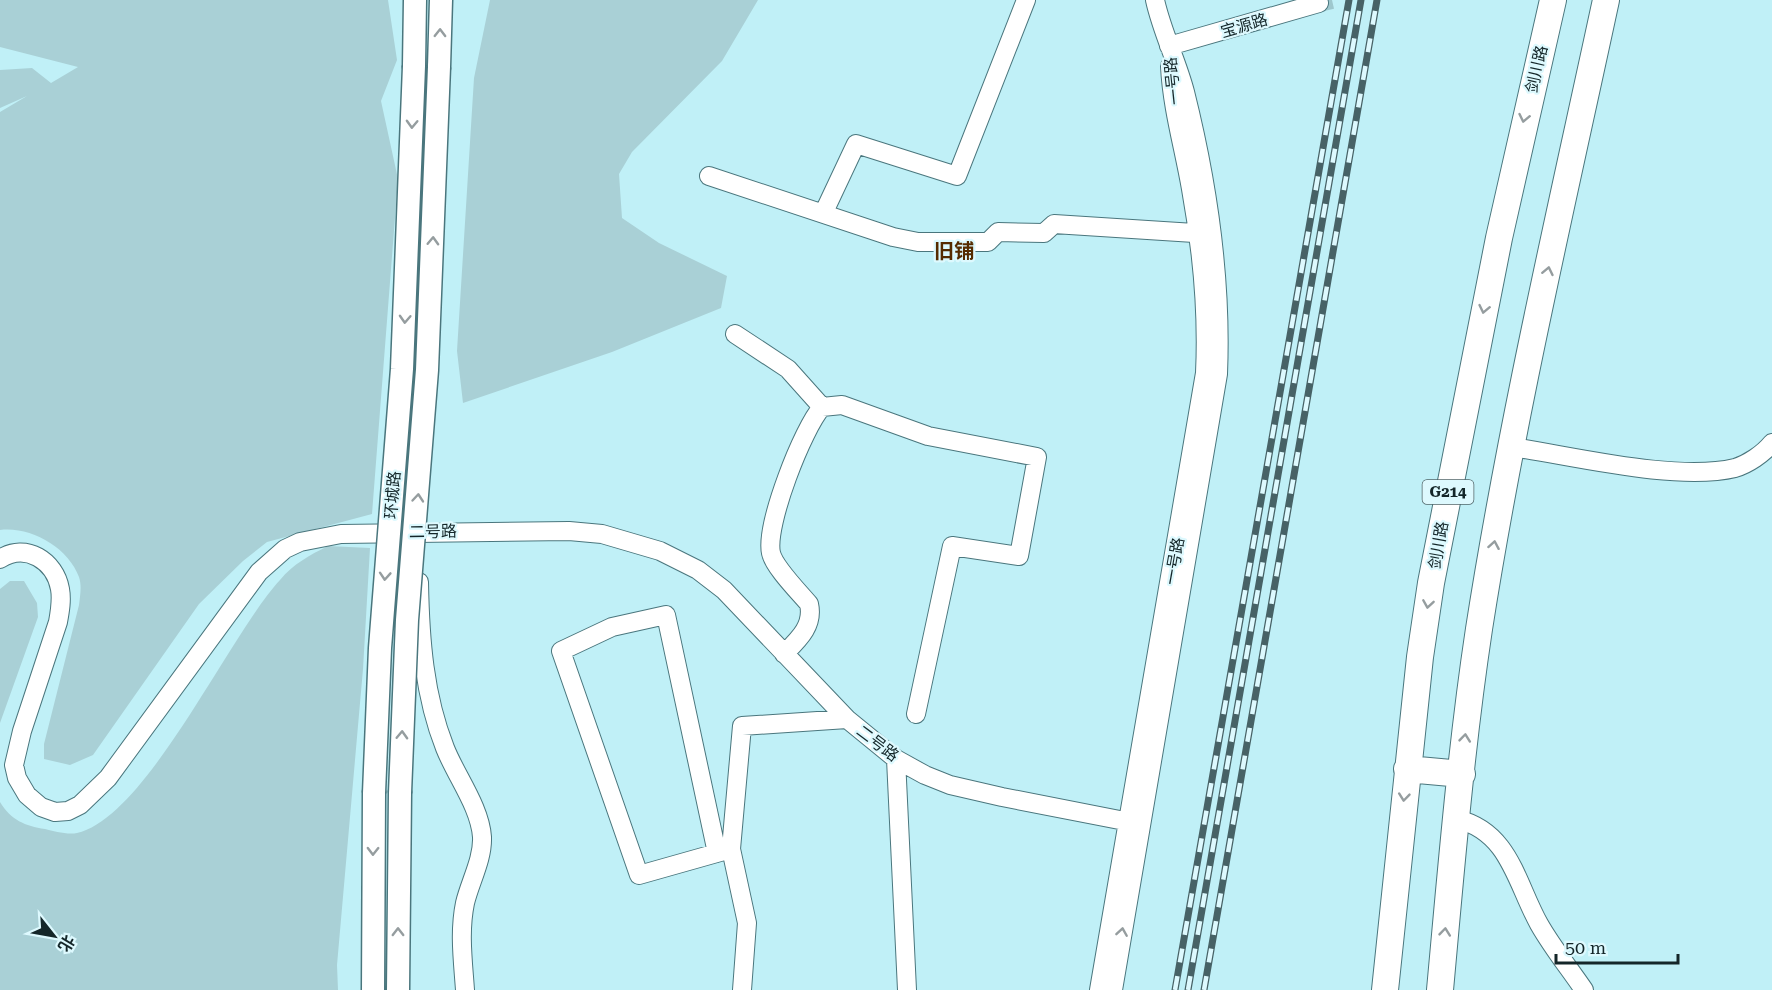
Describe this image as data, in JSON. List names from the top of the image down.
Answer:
{
  "streets": {
    "highway": ["剑川路", "G214"],
    "main road": ["环城路"],
    "street": ["宝源路", "一号路", "二号路"]
  },
  "crossings": [
    ["宝源路", "一号路"],
    ["一号路", "二号路"]
  ],
  "districts": ["旧铺"],
  "scale_bar": "50 m",
  "north": "bottom right"
}
